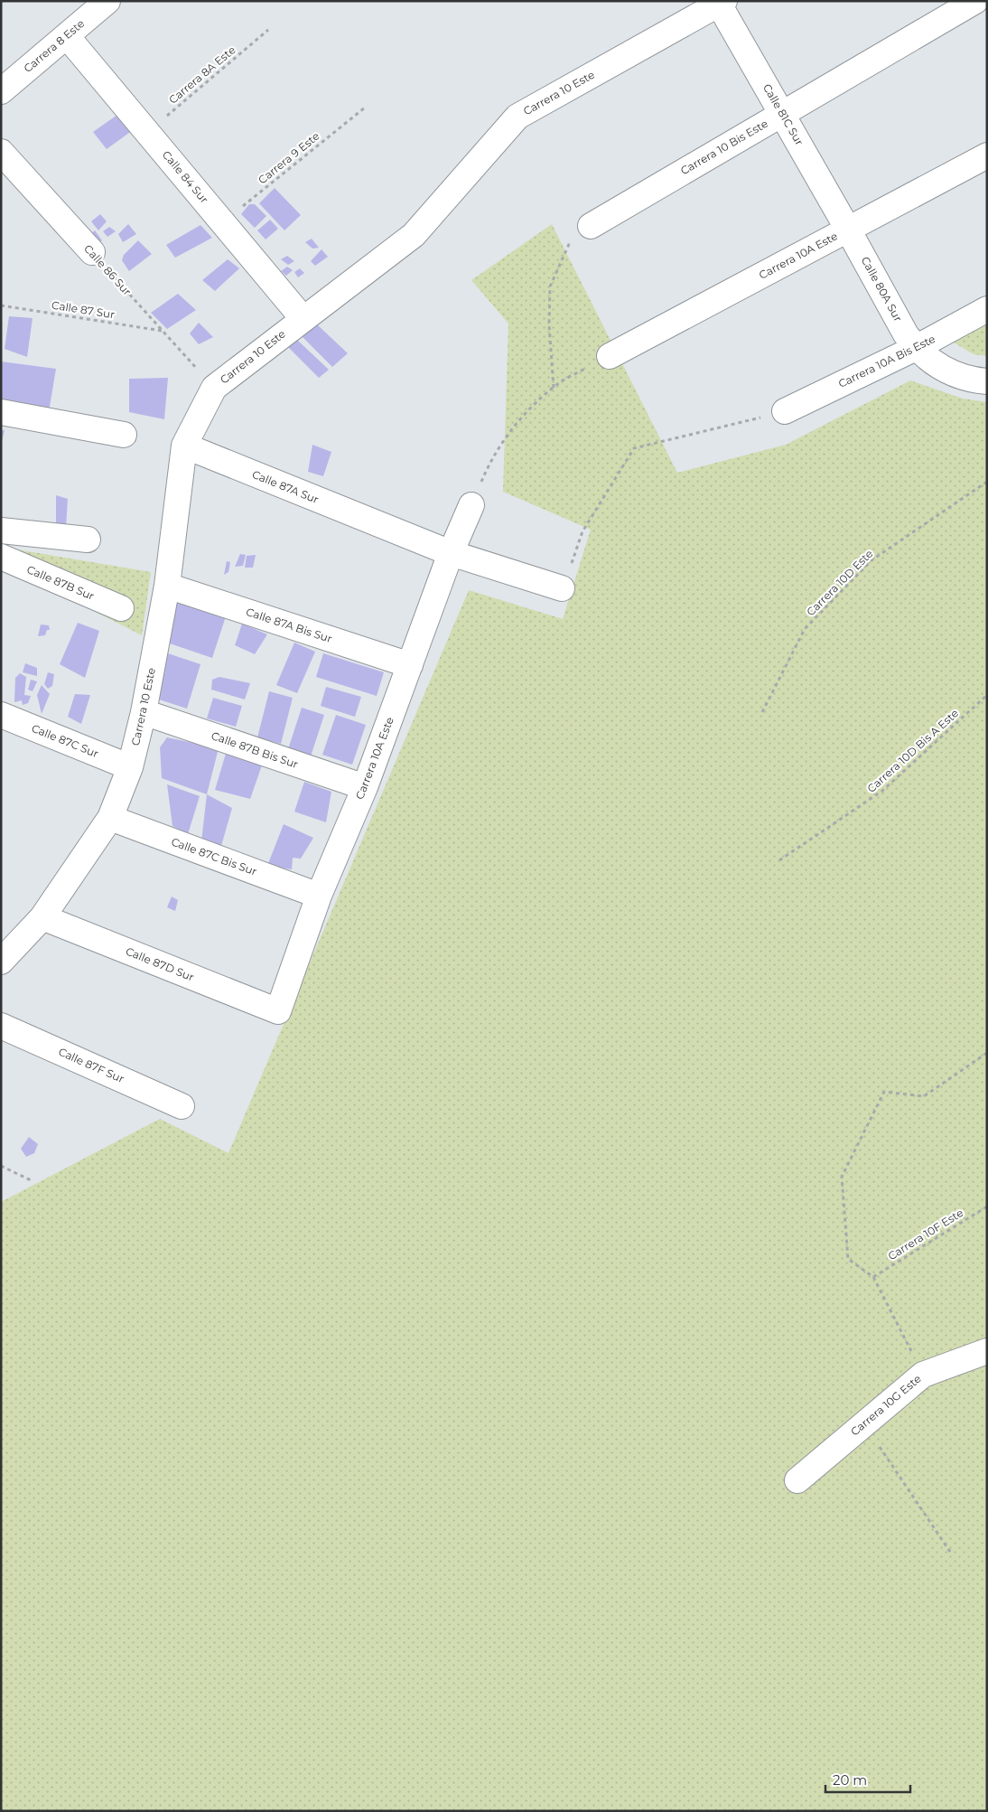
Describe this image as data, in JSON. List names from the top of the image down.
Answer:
{
  "streets": {
    "street": [
      "Carrera 8 Este",
      "Carrera 10 Este",
      "Calle 81C Sur",
      "Carrera 10 Bis Este",
      "Calle 84 Sur",
      "Carrera 10A Este",
      "Calle 86 Sur",
      "Calle 80A Sur",
      "Carrera 10A Bis Este",
      "Calle 87A Sur",
      "Calle 87B Sur",
      "Calle 87A Bis Sur",
      "Calle 87C Sur",
      "Calle 87B Bis Sur",
      "Calle 87C Bis Sur",
      "Calle 87D Sur",
      "Calle 87F Sur",
      "Carrera 10G Este"
    ],
    "path": [
      "Carrera 8A Este",
      "Carrera 9 Este",
      "Calle 87 Sur",
      "Carrera 10D Este",
      "Carrera 10D Bis A Este",
      "Carrera 10F Este"
    ]
  },
  "crossings": [
    ["Carrera 8 Este", "Calle 84 Sur"],
    ["Carrera 8A Este", "Calle 84 Sur"],
    ["Carrera 10 Este", "Calle 81C Sur"],
    ["Carrera 10 Este", "Calle 84 Sur"],
    ["Carrera 10 Este", "Calle 86 Sur"],
    ["Carrera 10 Este", "Calle 87A Sur"],
    ["Carrera 10 Este", "Calle 87A Bis Sur"],
    ["Carrera 10 Este", "Calle 87C Sur"],
    ["Carrera 10 Este", "Calle 87B Bis Sur"],
    ["Carrera 10 Este", "Calle 87C Bis Sur"],
    ["Carrera 10 Este", "Calle 87D Sur"],
    ["Calle 81C Sur", "Carrera 10 Bis Este"],
    ["Calle 81C Sur", "Carrera 10A Este"],
    ["Calle 81C Sur", "Calle 80A Sur"],
    ["Carrera 9 Este", "Calle 84 Sur"],
    ["Carrera 10A Este", "Calle 80A Sur"],
    ["Carrera 10A Este", "Calle 87A Sur"],
    ["Carrera 10A Este", "Calle 87A Bis Sur"],
    ["Carrera 10A Este", "Calle 87B Bis Sur"],
    ["Carrera 10A Este", "Calle 87C Bis Sur"],
    ["Carrera 10A Este", "Calle 87D Sur"],
    ["Calle 86 Sur", "Calle 87 Sur"],
    ["Calle 80A Sur", "Carrera 10A Bis Este"]
  ],
  "scale_bar": "20 m"
}
